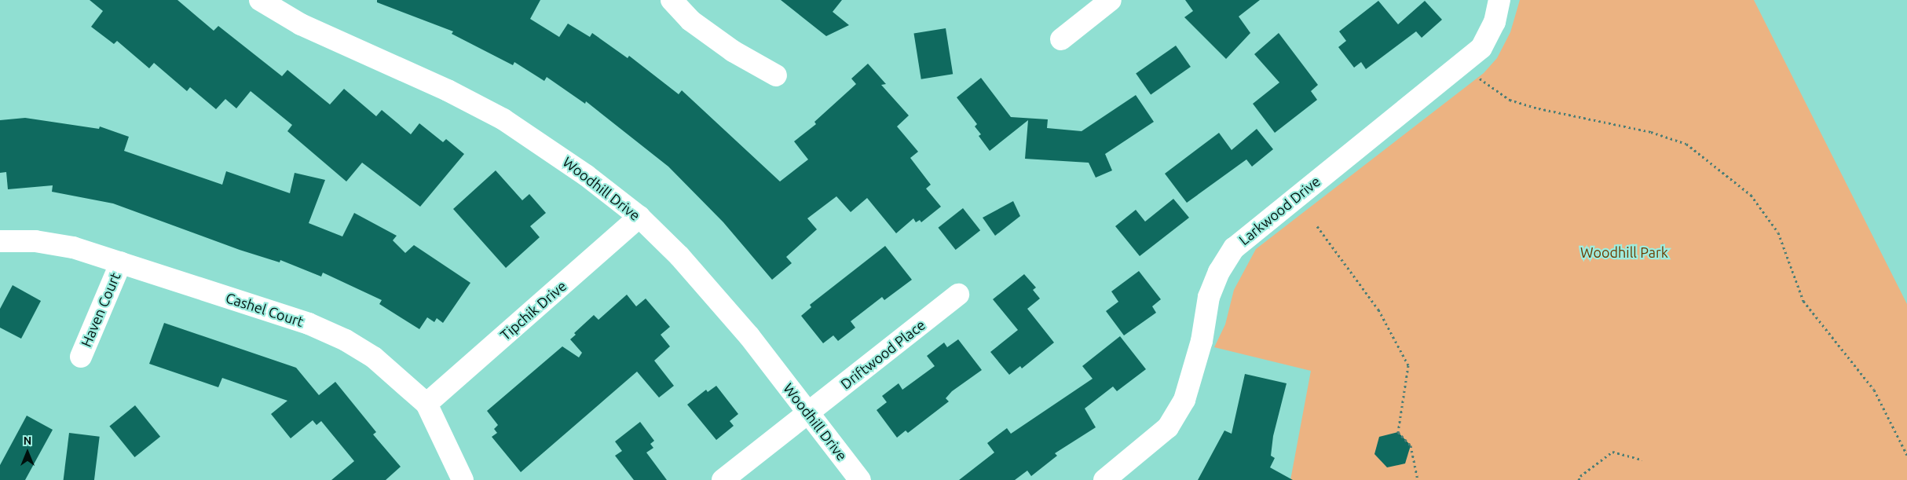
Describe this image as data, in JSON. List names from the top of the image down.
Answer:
{
  "streets": {
    "street": [
      "Woodhill Drive",
      "Larkwood Drive",
      "Haven Court",
      "Cashel Court",
      "Tipchik Drive",
      "Driftwood Place"
    ]
  },
  "crossings": [
    ["Woodhill Drive", "Tipchik Drive"],
    ["Woodhill Drive", "Driftwood Place"],
    ["Haven Court", "Cashel Court"],
    ["Cashel Court", "Tipchik Drive"]
  ],
  "parks": ["Woodhill Park"],
  "north": "top"
}
